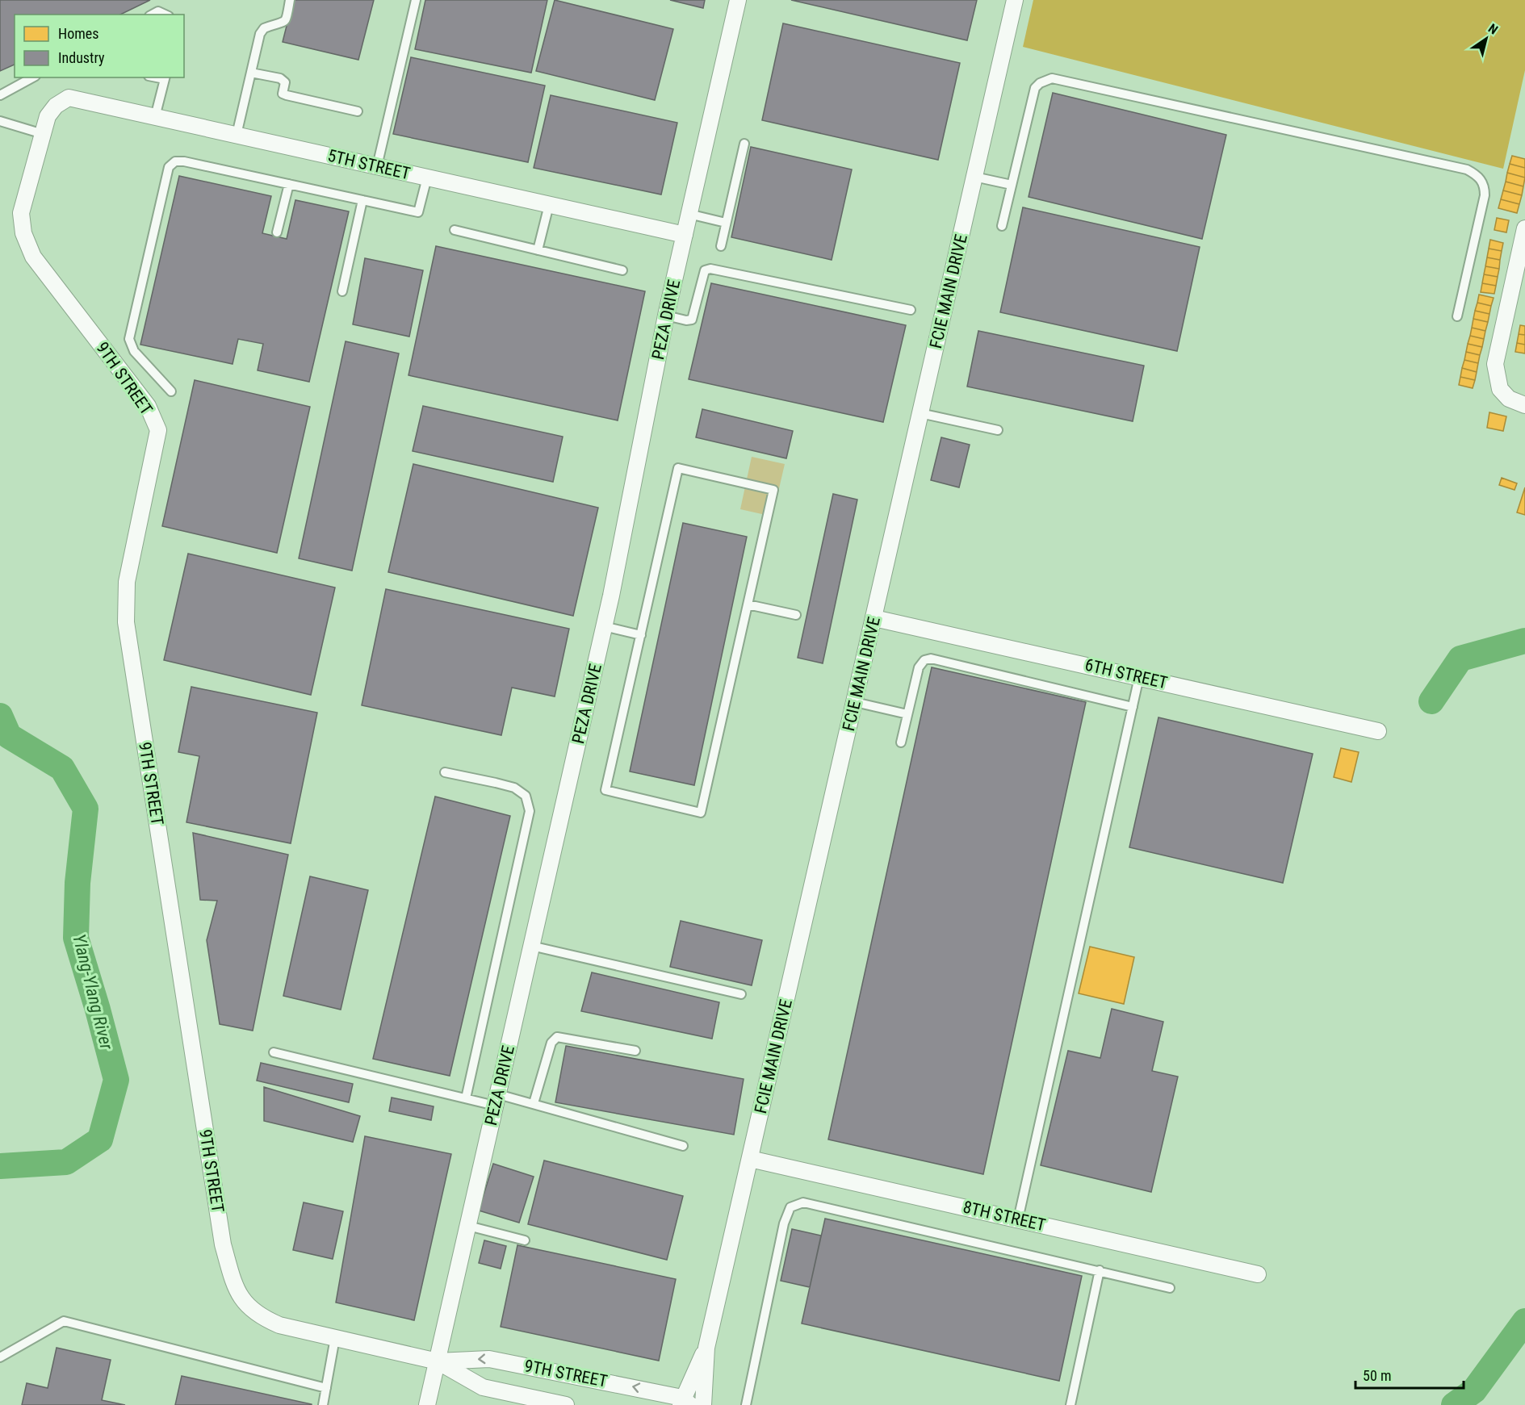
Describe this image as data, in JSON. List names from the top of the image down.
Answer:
{
  "streets": {
    "street": [
      "5TH STREET",
      "FCIE MAIN DRIVE",
      "PEZA DRIVE",
      "9TH STREET",
      "6TH STREET",
      "8TH STREET"
    ]
  },
  "crossings": [
    ["5TH STREET", "PEZA DRIVE"],
    ["5TH STREET", "9TH STREET"],
    ["FCIE MAIN DRIVE", "9TH STREET"],
    ["FCIE MAIN DRIVE", "6TH STREET"],
    ["FCIE MAIN DRIVE", "8TH STREET"],
    ["PEZA DRIVE", "9TH STREET"]
  ],
  "water": ["Ylang-Ylang River"],
  "legend": ["Homes", "Industry"],
  "scale_bar": "50 m",
  "north": "top right"
}
